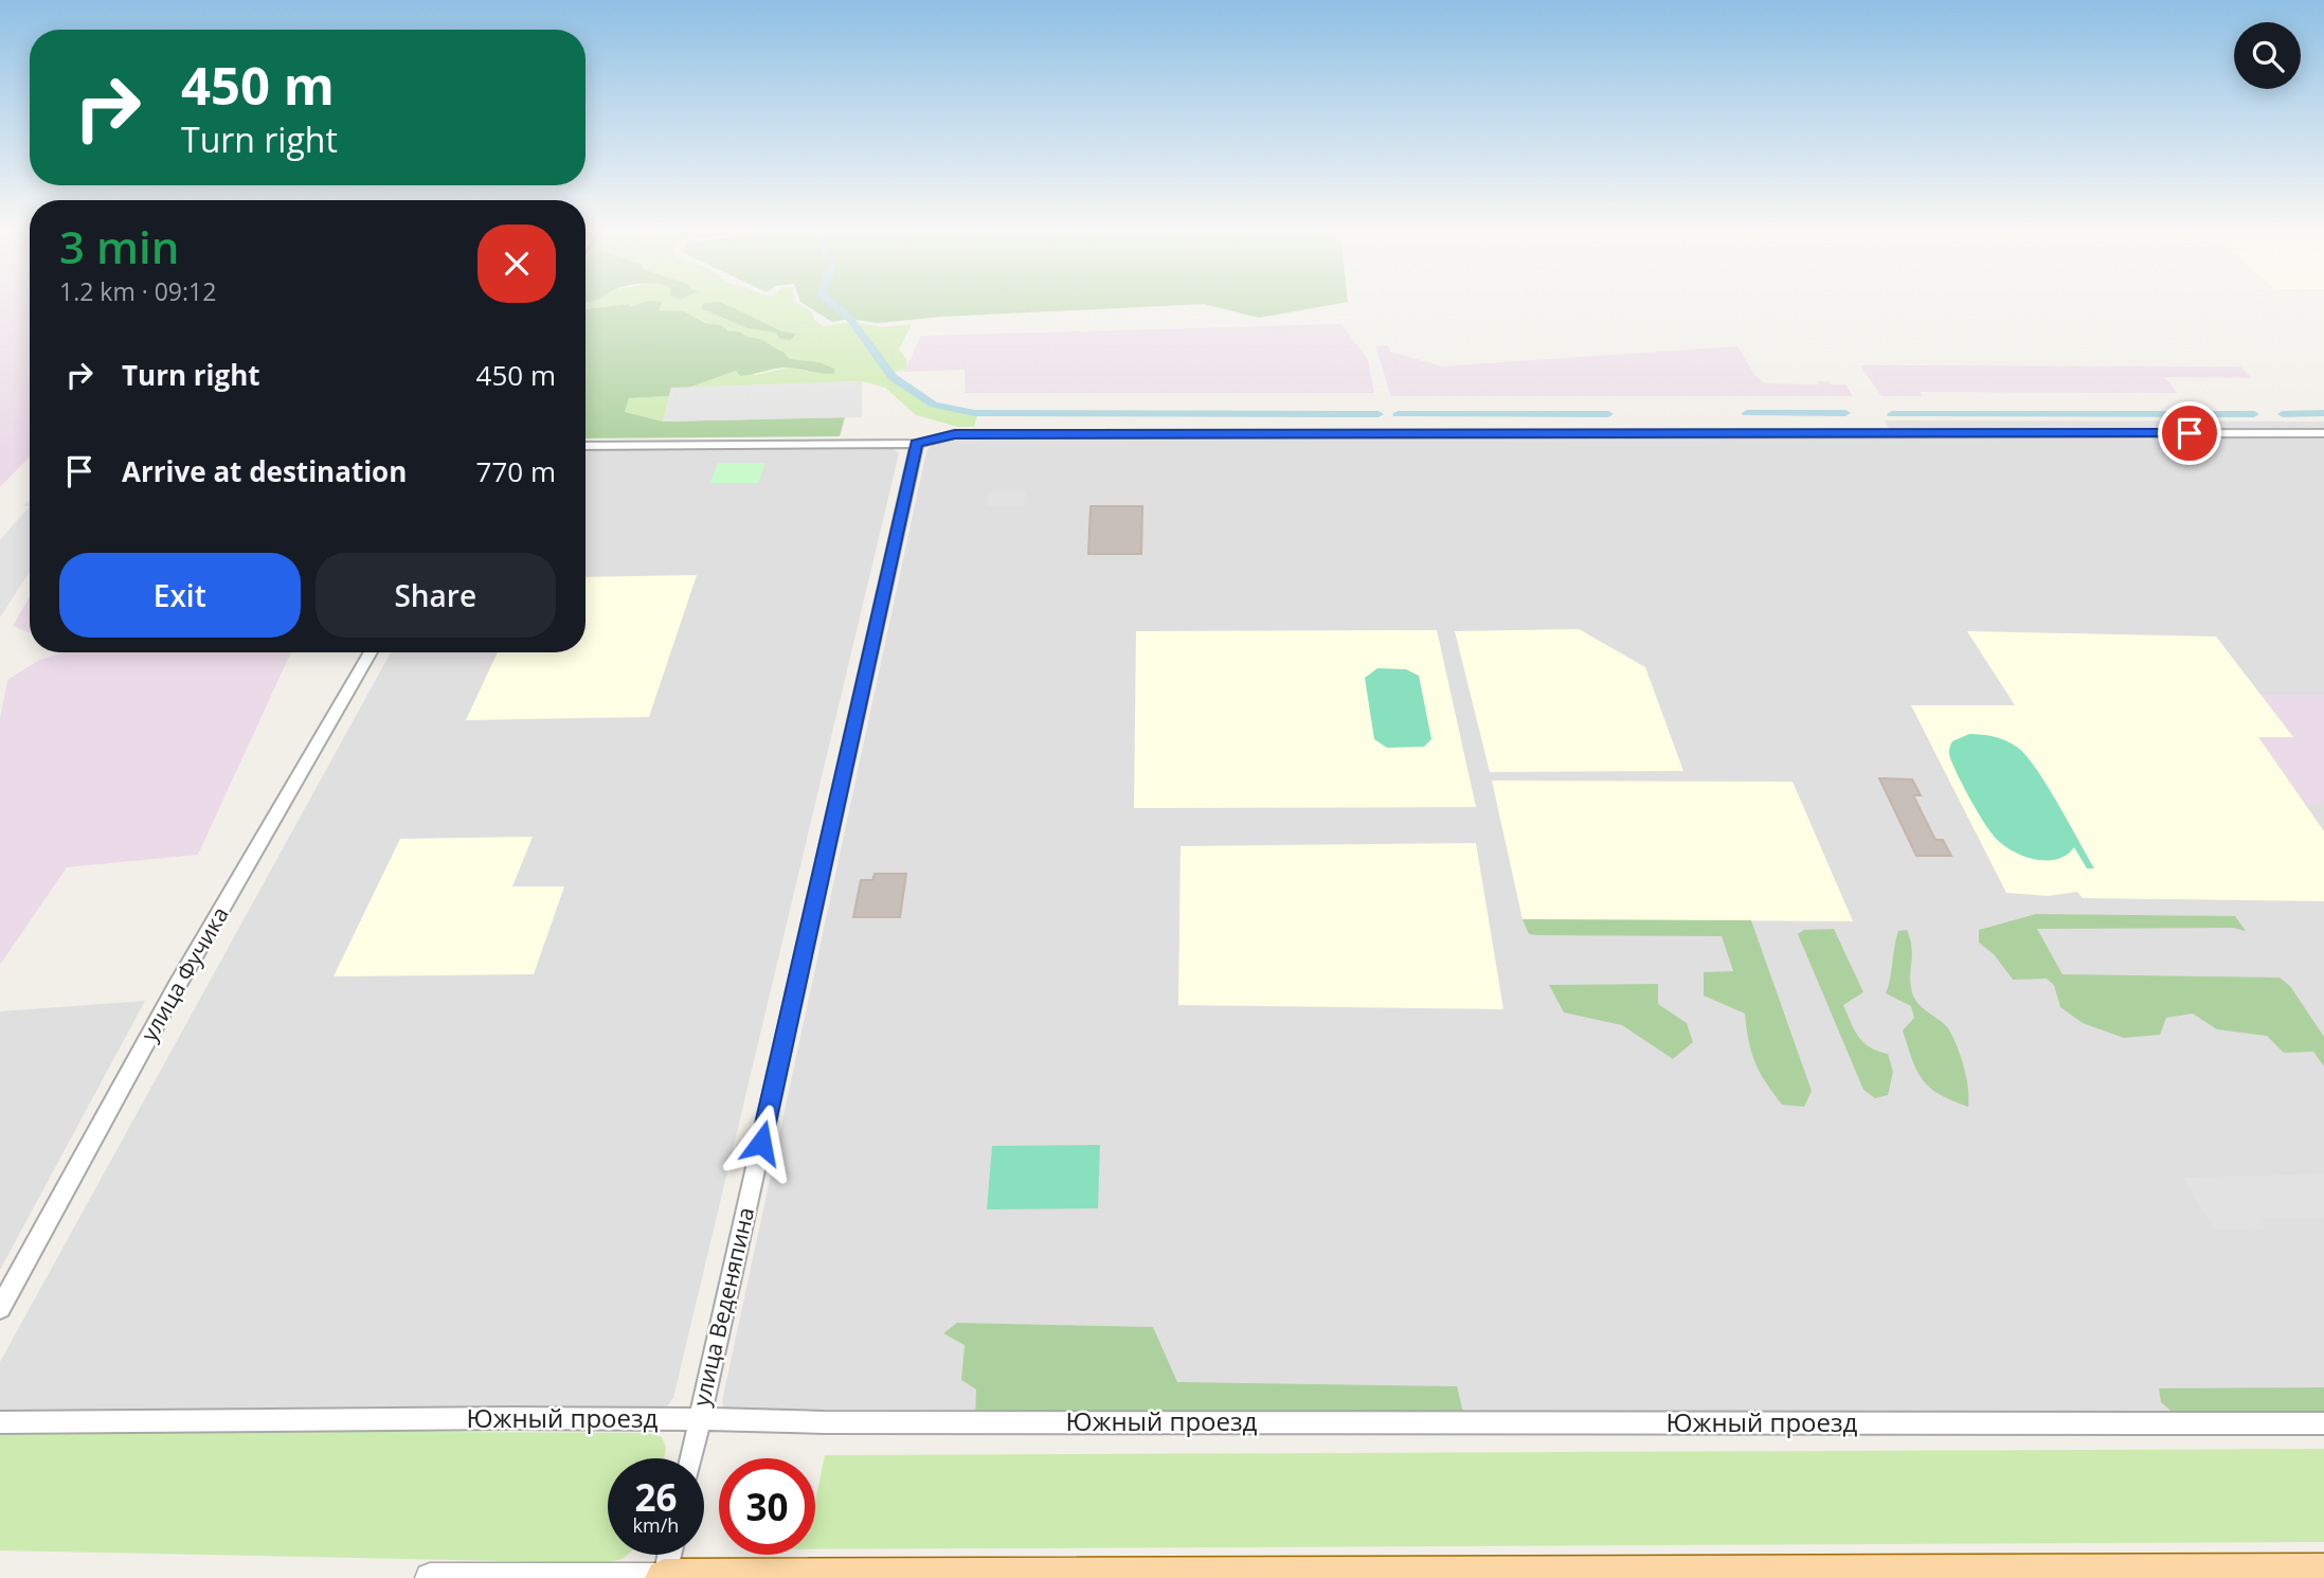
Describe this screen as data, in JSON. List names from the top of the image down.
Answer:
{
  "streets": {
    "street": ["улица Фучика", "улица Веденяпина", "Южный проезд"]
  },
  "crossings": [
    ["улица Веденяпина", "Южный проезд"]
  ],
  "page": {
    "turn": ["450 m", "Turn right"],
    "heading": ["3 min", "1.2 km · 09:12"],
    "list": [
      {
        "name": "Turn right",
        "value": "450 m"
      },
      {
        "name": "Arrive at destination",
        "value": "770 m"
      }
    ],
    "buttons": ["Exit", "Share"],
    "speed": "26 km/h",
    "limit": "30"
  }
}
